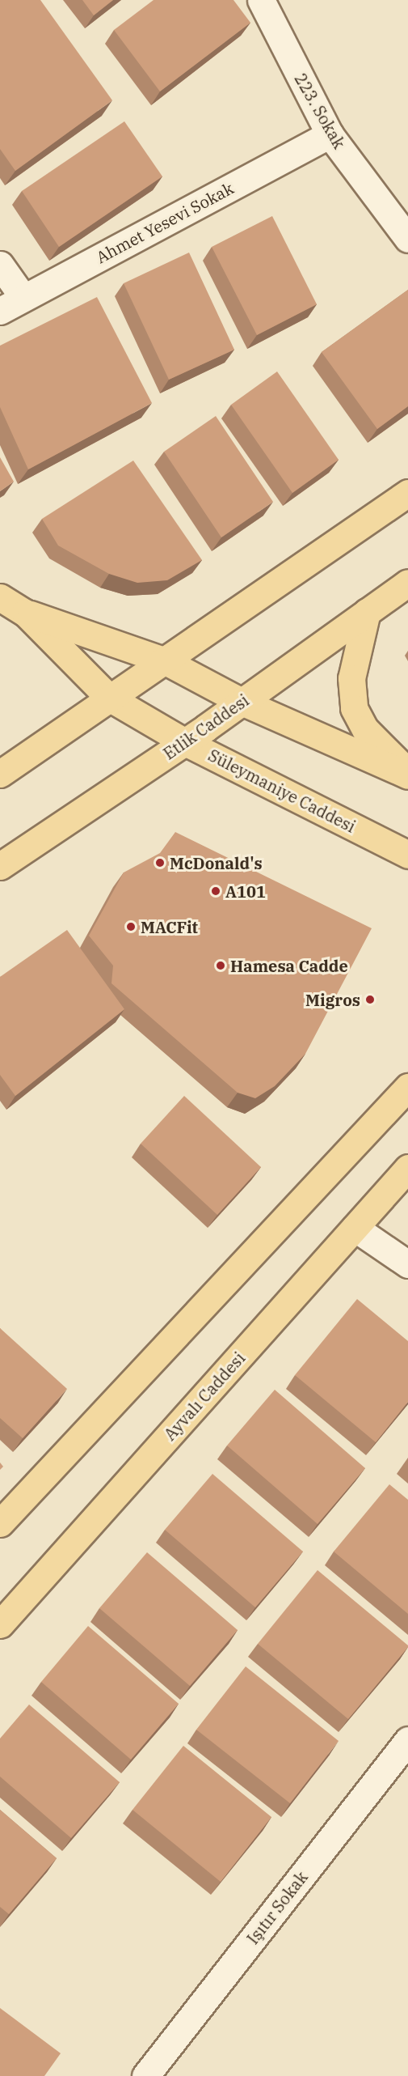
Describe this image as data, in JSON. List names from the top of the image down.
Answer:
{
  "streets": {
    "main road": ["Etlik Caddesi", "Süleymaniye Caddesi", "Ayvalı Caddesi"],
    "street": ["223. Sokak", "Ahmet Yesevi Sokak", "Işıtır Sokak"]
  },
  "crossings": [
    ["223. Sokak", "Ahmet Yesevi Sokak"],
    ["Etlik Caddesi", "Süleymaniye Caddesi"]
  ],
  "places": [
    "McDonald's",
    "A101",
    "MACFit",
    "Hamesa Cadde",
    "Migros"
  ]
}
